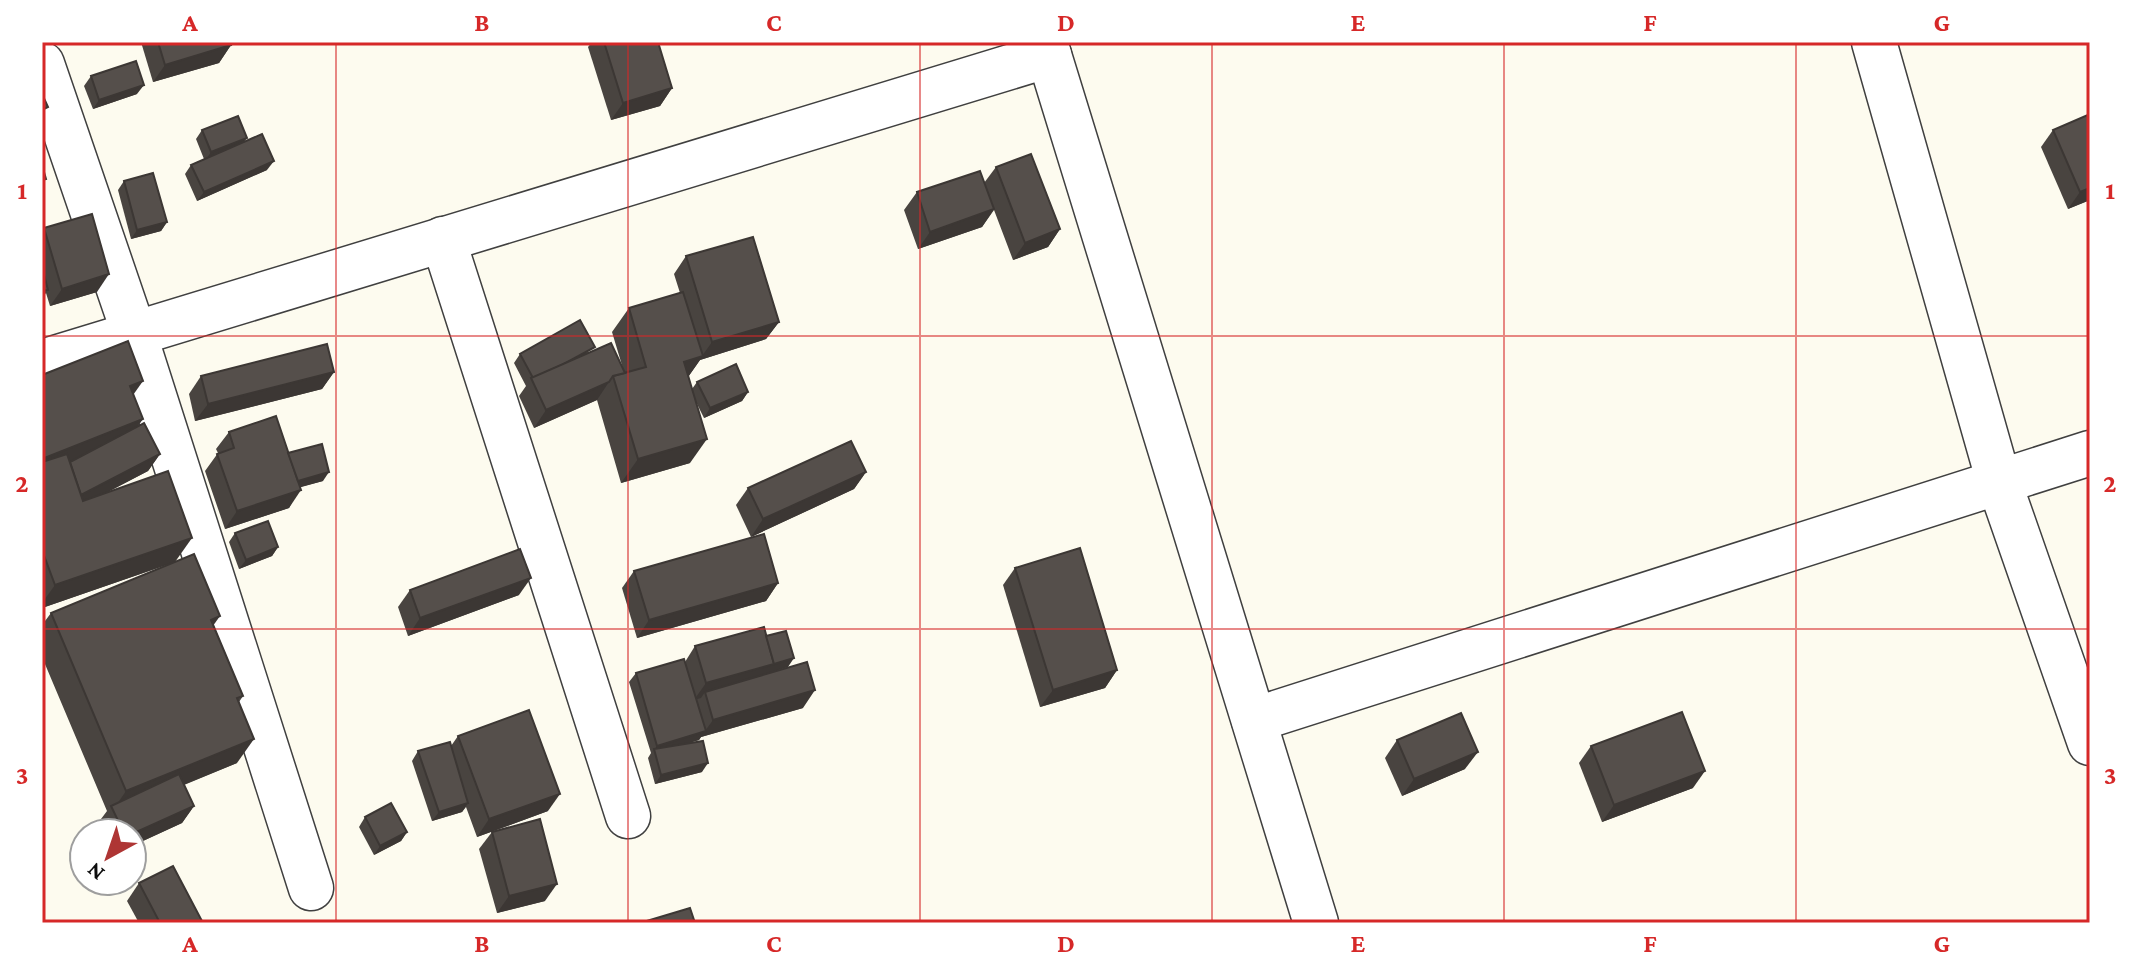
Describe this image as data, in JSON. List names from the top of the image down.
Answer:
{
  "north": "bottom left",
  "grid": {
    "columns": [
      "A",
      "B",
      "C",
      "D",
      "E",
      "F",
      "G"
    ],
    "rows": ["1", "2", "3"]
  }
}
